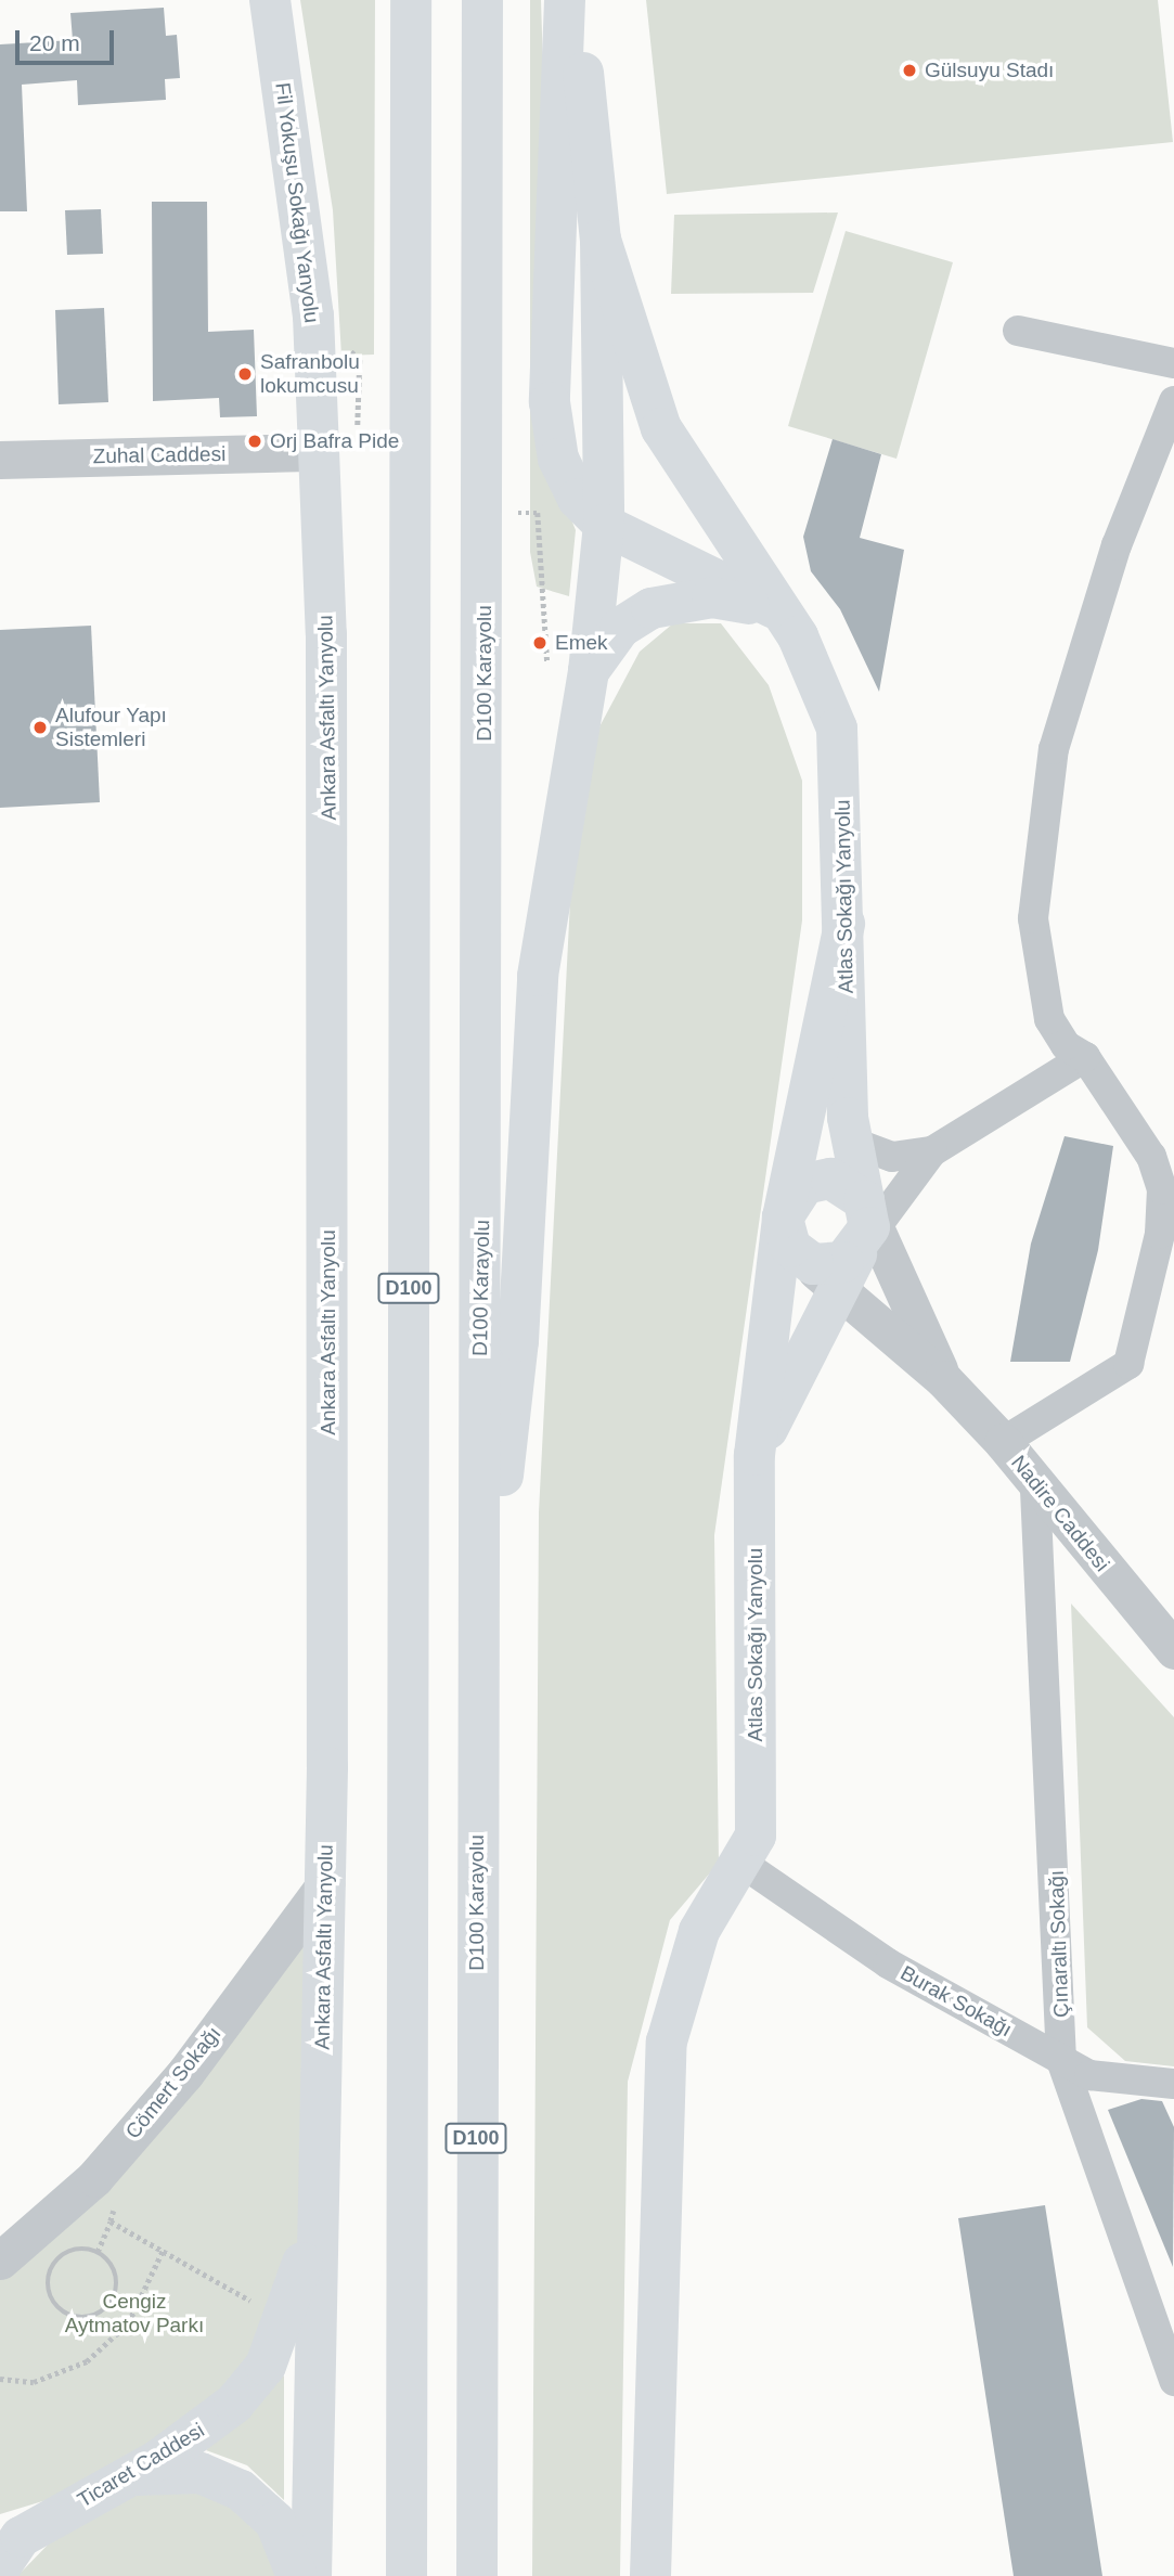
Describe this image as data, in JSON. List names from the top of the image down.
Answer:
{
  "streets": {
    "main road": [
      "Fil Yokuşu Sokağı Yanyolu",
      "D100 Karayolu",
      "Ankara Asfaltı Yanyolu",
      "Atlas Sokağı Yanyolu",
      "D100",
      "Ticaret Caddesi"
    ],
    "street": [
      "Zuhal Caddesi",
      "Nadire Caddesi",
      "Çınaraltı Sokağı",
      "Burak Sokağı",
      "Cömert Sokağı"
    ]
  },
  "crossings": [
    ["Fil Yokuşu Sokağı Yanyolu", "Zuhal Caddesi"],
    ["Fil Yokuşu Sokağı Yanyolu", "Ankara Asfaltı Yanyolu"],
    ["Zuhal Caddesi", "Ankara Asfaltı Yanyolu"],
    ["Ankara Asfaltı Yanyolu", "Cömert Sokağı"],
    ["Ankara Asfaltı Yanyolu", "Ticaret Caddesi"],
    ["Atlas Sokağı Yanyolu", "Nadire Caddesi"],
    ["Atlas Sokağı Yanyolu", "Burak Sokağı"],
    ["Nadire Caddesi", "Çınaraltı Sokağı"],
    ["Çınaraltı Sokağı", "Burak Sokağı"]
  ],
  "parks": ["Cengiz Aytmatov Parkı"],
  "places": [
    "Gülsuyu Stadı",
    "Safranbolu lokumcusu",
    "Orj Bafra Pide",
    "Emek",
    "Alufour Yapı Sistemleri"
  ],
  "scale_bar": "20 m"
}
